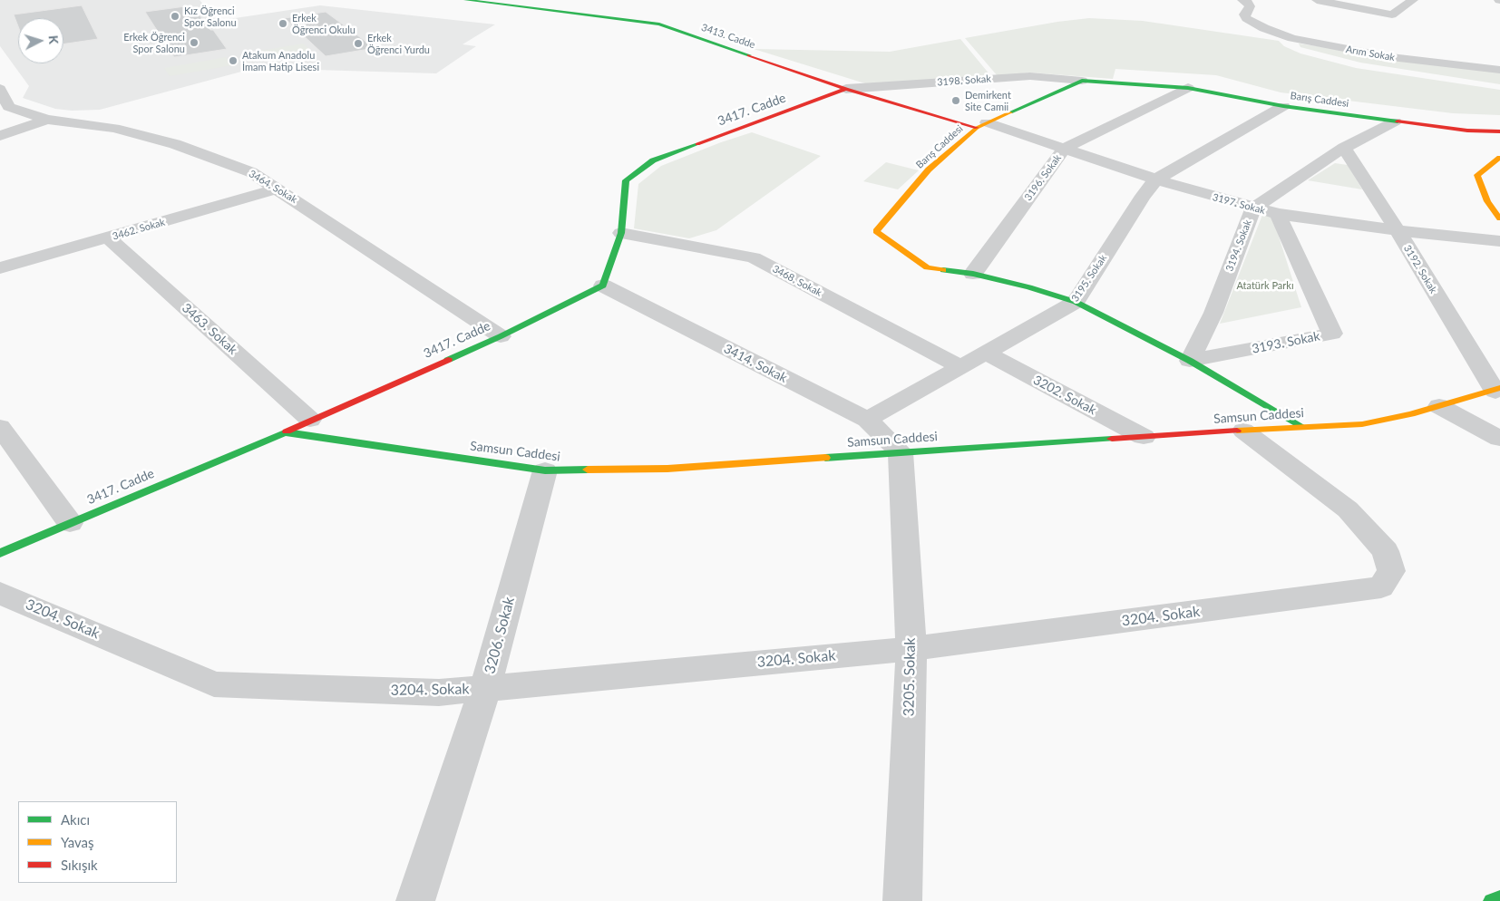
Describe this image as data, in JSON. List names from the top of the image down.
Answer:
{
  "streets": {
    "street": [
      "3413. Cadde",
      "Arım Sokak",
      "3198. Sokak",
      "Barış Caddesi",
      "3417. Cadde",
      "3196. Sokak",
      "3464. Sokak",
      "3197. Sokak",
      "3462. Sokak",
      "3194. Sokak",
      "3192. Sokak",
      "3195. Sokak",
      "3468. Sokak",
      "3463. Sokak",
      "3193. Sokak",
      "3414. Sokak",
      "3202. Sokak",
      "Samsun Caddesi",
      "3204. Sokak",
      "3206. Sokak",
      "3205. Sokak"
    ]
  },
  "crossings": [
    ["3413. Cadde", "3198. Sokak"],
    ["3413. Cadde", "Barış Caddesi"],
    ["3413. Cadde", "3417. Cadde"],
    ["3413. Cadde", "3197. Sokak"],
    ["3198. Sokak", "Barış Caddesi"],
    ["3198. Sokak", "3417. Cadde"],
    ["Barış Caddesi", "3196. Sokak"],
    ["Barış Caddesi", "3197. Sokak"],
    ["Barış Caddesi", "3194. Sokak"],
    ["Barış Caddesi", "3195. Sokak"],
    ["Barış Caddesi", "3193. Sokak"],
    ["Barış Caddesi", "Samsun Caddesi"],
    ["3417. Cadde", "3464. Sokak"],
    ["3417. Cadde", "3468. Sokak"],
    ["3417. Cadde", "3463. Sokak"],
    ["3417. Cadde", "3414. Sokak"],
    ["3417. Cadde", "Samsun Caddesi"],
    ["3196. Sokak", "3197. Sokak"],
    ["3464. Sokak", "3462. Sokak"],
    ["3197. Sokak", "3194. Sokak"],
    ["3197. Sokak", "3192. Sokak"],
    ["3197. Sokak", "3195. Sokak"],
    ["3197. Sokak", "3193. Sokak"],
    ["3462. Sokak", "3463. Sokak"],
    ["3194. Sokak", "3192. Sokak"],
    ["3194. Sokak", "3193. Sokak"],
    ["3192. Sokak", "Samsun Caddesi"],
    ["3195. Sokak", "3468. Sokak"],
    ["3195. Sokak", "3414. Sokak"],
    ["3195. Sokak", "3202. Sokak"],
    ["3414. Sokak", "Samsun Caddesi"],
    ["3414. Sokak", "3205. Sokak"],
    ["3202. Sokak", "Samsun Caddesi"],
    ["Samsun Caddesi", "3204. Sokak"],
    ["Samsun Caddesi", "3206. Sokak"],
    ["Samsun Caddesi", "3205. Sokak"],
    ["3204. Sokak", "3206. Sokak"],
    ["3204. Sokak", "3205. Sokak"]
  ],
  "parks": ["Atatürk Parkı"],
  "places": [
    "Kız Öğrenci Spor Salonu",
    "Erkek Öğrenci Okulu",
    "Erkek Öğrenci Spor Salonu",
    "Erkek Öğrenci Yurdu",
    "Atakum Anadolu İmam Hatip Lisesi",
    "Demirkent Site Camii"
  ],
  "legend": ["Akıcı", "Yavaş", "Sıkışık"],
  "north": "right"
}
